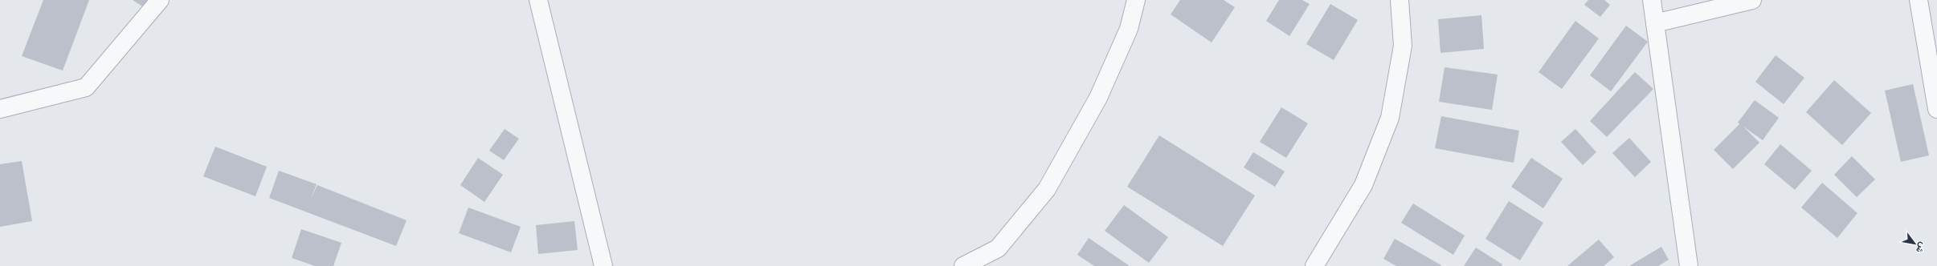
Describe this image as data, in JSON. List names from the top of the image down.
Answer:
{
  "north": "bottom right"
}
